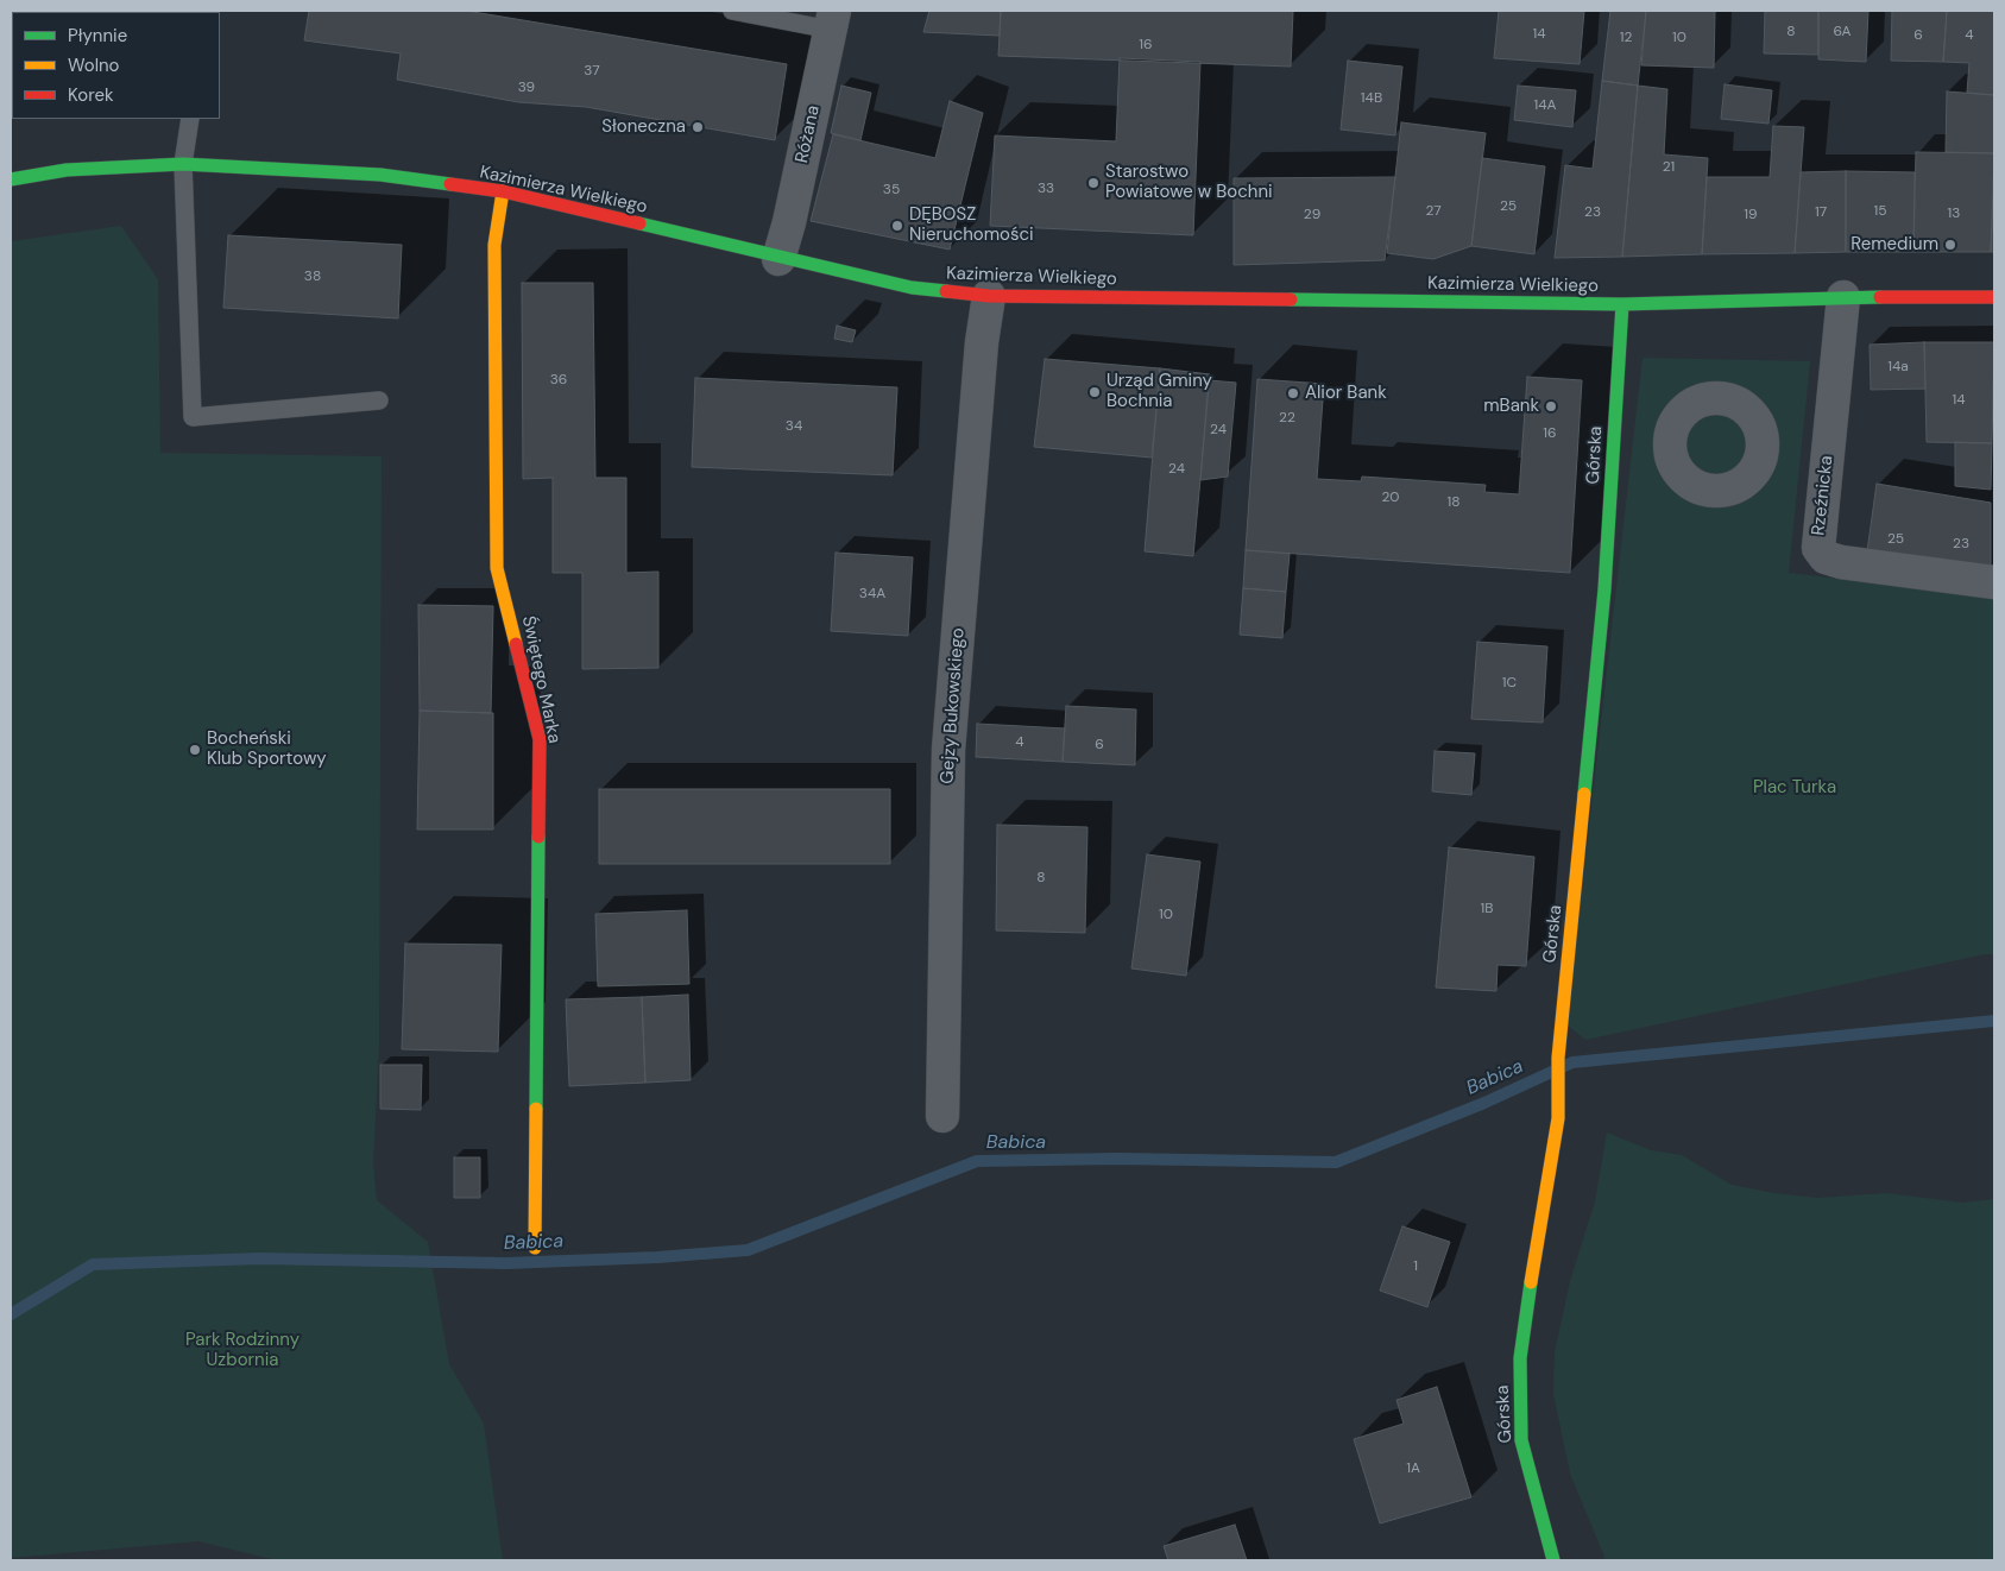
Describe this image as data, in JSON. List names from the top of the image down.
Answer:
{
  "streets": {
    "street": [
      "Różana",
      "Kazimierza Wielkiego",
      "Górska",
      "Rzeźnicka",
      "Świętego Marka",
      "Gejzy Bukowskiego"
    ]
  },
  "crossings": [
    ["Różana", "Kazimierza Wielkiego"],
    ["Kazimierza Wielkiego", "Górska"],
    ["Kazimierza Wielkiego", "Rzeźnicka"],
    ["Kazimierza Wielkiego", "Świętego Marka"],
    ["Kazimierza Wielkiego", "Gejzy Bukowskiego"]
  ],
  "water": ["Babica"],
  "parks": ["Plac Turka", "Park Rodzinny Uzbornia"],
  "places": [
    "Słoneczna",
    "Starostwo Powiatowe w Bochni",
    "DĘBOSZ Nieruchomości",
    "Remedium",
    "Urząd Gminy Bochnia",
    "Alior Bank",
    "mBank",
    "Bocheński Klub Sportowy"
  ],
  "house_numbers": [
    "8",
    "6A",
    "14",
    "6",
    "4",
    "12",
    "10",
    "16",
    "37",
    "39",
    "14B",
    "14A",
    "21",
    "33",
    "35",
    "25",
    "27",
    "15",
    "23",
    "17",
    "13",
    "29",
    "19",
    "38",
    "14a",
    "36",
    "14",
    "22",
    "34",
    "24",
    "16",
    "24",
    "20",
    "18",
    "25",
    "23",
    "34A",
    "1C",
    "4",
    "6",
    "8",
    "1B",
    "10",
    "1",
    "1A"
  ],
  "legend": ["Płynnie", "Wolno", "Korek"]
}
